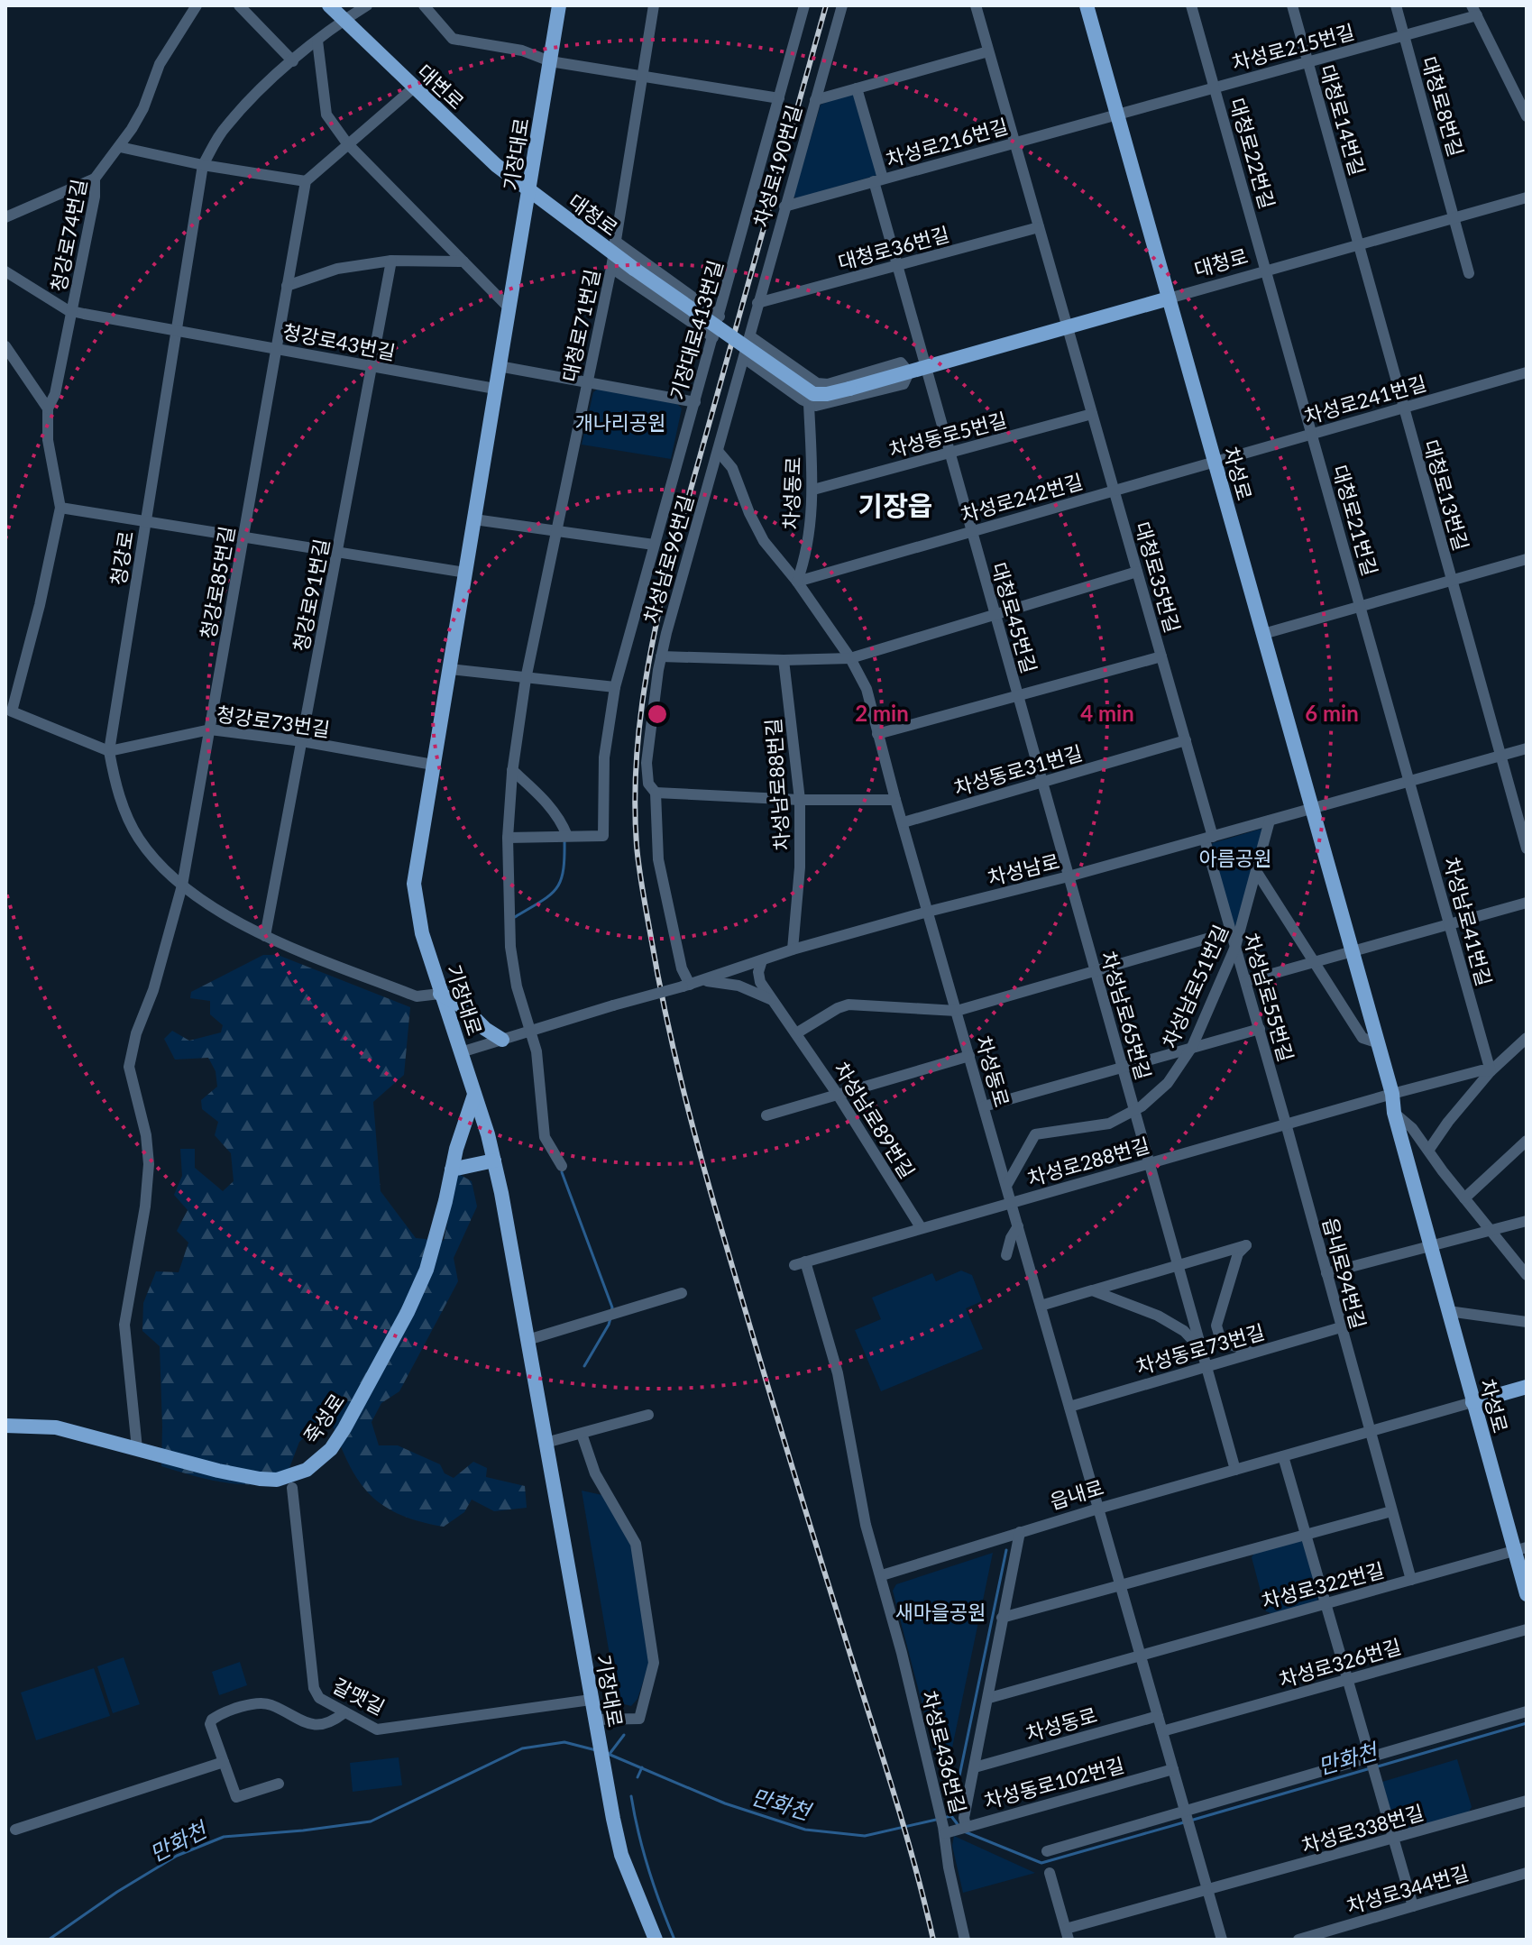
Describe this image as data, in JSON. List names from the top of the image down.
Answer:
{
  "streets": {
    "main road": [
      "대변로",
      "기장대로",
      "대청로",
      "차성로",
      "죽성로",
      "읍내로"
    ],
    "street": [
      "차성로215번길",
      "대청로8번길",
      "대청로14번길",
      "차성로216번길",
      "대청로22번길",
      "차성로190번길",
      "청강로74번길",
      "대청로36번길",
      "대청로71번길",
      "기장대로413번길",
      "청강로43번길",
      "차성로241번길",
      "차성동로5번길",
      "차성동로",
      "대청로13번길",
      "차성로242번길",
      "대청로21번길",
      "청강로",
      "차성남로96번길",
      "대청로35번길",
      "청강로85번길",
      "청강로91번길",
      "대청로45번길",
      "청강로73번길",
      "차성동로31번길",
      "차성남로88번길",
      "차성남로",
      "차성남로41번길",
      "차성남로51번길",
      "차성남로55번길",
      "차성남로65번길",
      "차성남로89번길",
      "차성로288번길",
      "읍내로94번길",
      "차성동로73번길",
      "차성로322번길",
      "차성로326번길",
      "갈맷길",
      "차성로436번길",
      "차성동로102번길",
      "차성로338번길",
      "차성로344번길"
    ]
  },
  "crossings": [
    ["차성로215번길", "대청로8번길"],
    ["차성로215번길", "대청로14번길"],
    ["차성로215번길", "차성로216번길"],
    ["차성로215번길", "대청로22번길"],
    ["차성로215번길", "차성로"],
    ["대변로", "기장대로"],
    ["대변로", "대청로"],
    ["대변로", "청강로"],
    ["대청로8번길", "대청로"],
    ["대청로14번길", "대청로"],
    ["대청로14번길", "대청로13번길"],
    ["차성로216번길", "차성로190번길"],
    ["차성로216번길", "차성로"],
    ["대청로22번길", "대청로"],
    ["대청로22번길", "대청로21번길"],
    ["기장대로", "대청로"],
    ["기장대로", "청강로43번길"],
    ["기장대로", "청강로"],
    ["기장대로", "청강로73번길"],
    ["기장대로", "차성남로"],
    ["기장대로", "죽성로"],
    ["기장대로", "갈맷길"],
    ["차성로190번길", "대청로36번길"],
    ["차성로190번길", "차성남로96번길"],
    ["대청로", "대청로71번길"],
    ["대청로", "기장대로413번길"],
    ["대청로", "차성로"],
    ["대청로", "대청로13번길"],
    ["대청로", "대청로21번길"],
    ["대청로", "대청로35번길"],
    ["대청로", "대청로45번길"],
    ["청강로74번길", "청강로43번길"],
    ["청강로74번길", "청강로"],
    ["청강로74번길", "청강로73번길"],
    ["대청로71번길", "차성남로"],
    ["청강로43번길", "청강로"],
    ["청강로43번길", "청강로85번길"],
    ["청강로43번길", "청강로91번길"],
    ["차성로241번길", "차성로"],
    ["차성로241번길", "대청로13번길"],
    ["차성로241번길", "차성로242번길"],
    ["차성로241번길", "대청로21번길"],
    ["차성동로5번길", "차성동로"],
    ["차성동로5번길", "대청로35번길"],
    ["차성동로5번길", "대청로45번길"],
    ["차성로", "차성로242번길"],
    ["차성로", "차성남로"],
    ["차성로", "차성로288번길"],
    ["차성로", "읍내로"],
    ["차성로", "차성로322번길"],
    ["차성동로", "차성로242번길"],
    ["차성동로", "차성남로96번길"],
    ["차성동로", "차성동로31번길"],
    ["차성동로", "차성남로"],
    ["차성동로", "차성남로51번길"],
    ["차성동로", "차성로288번길"],
    ["차성동로", "차성동로73번길"],
    ["차성동로", "읍내로"],
    ["차성동로", "차성로322번길"],
    ["차성동로", "차성로326번길"],
    ["차성동로", "차성동로102번길"],
    ["차성동로", "차성로338번길"],
    ["대청로13번길", "차성남로"],
    ["차성로242번길", "대청로35번길"],
    ["차성로242번길", "대청로45번길"],
    ["대청로21번길", "차성남로"],
    ["대청로21번길", "차성남로41번길"],
    ["청강로", "청강로85번길"],
    ["청강로", "청강로91번길"],
    ["청강로", "청강로73번길"],
    ["차성남로96번길", "차성남로"],
    ["대청로35번길", "차성동로31번길"],
    ["대청로35번길", "차성남로"],
    ["대청로35번길", "차성남로55번길"],
    ["청강로85번길", "청강로73번길"],
    ["청강로85번길", "죽성로"],
    ["청강로91번길", "청강로73번길"],
    ["대청로45번길", "차성동로31번길"],
    ["대청로45번길", "차성남로"],
    ["대청로45번길", "차성남로65번길"],
    ["차성남로88번길", "차성남로"],
    ["차성남로", "차성남로41번길"],
    ["차성남로", "차성남로51번길"],
    ["차성남로", "차성남로55번길"],
    ["차성남로", "차성남로65번길"],
    ["차성남로", "차성남로89번길"],
    ["차성남로41번길", "차성로288번길"],
    ["차성남로51번길", "차성남로55번길"],
    ["차성남로51번길", "차성남로65번길"],
    ["차성남로55번길", "차성로288번길"],
    ["차성남로55번길", "읍내로94번길"],
    ["차성남로65번길", "차성로288번길"],
    ["차성남로65번길", "차성동로73번길"],
    ["차성남로65번길", "읍내로"],
    ["차성남로89번길", "차성로288번길"],
    ["차성로288번길", "읍내로94번길"],
    ["차성로288번길", "차성로436번길"],
    ["읍내로94번길", "차성동로73번길"],
    ["읍내로94번길", "읍내로"],
    ["읍내로", "차성로436번길"],
    ["차성로436번길", "차성동로102번길"]
  ],
  "districts": ["기장읍"],
  "water": ["만화천"],
  "parks": ["개나리공원", "아름공원", "새마을공원"],
  "rings": ["2 min", "4 min", "6 min"]
}
